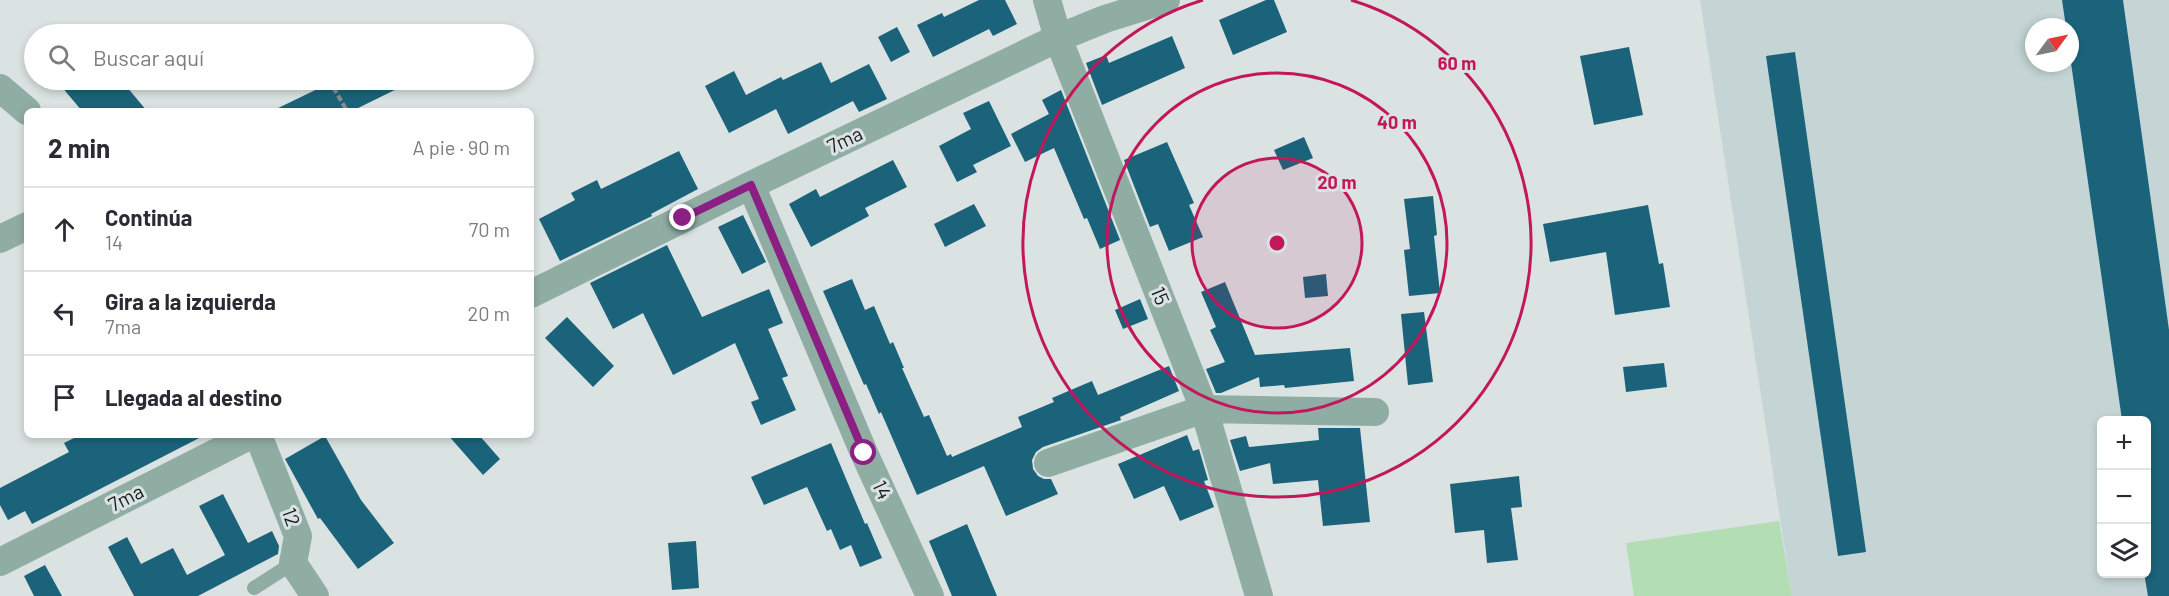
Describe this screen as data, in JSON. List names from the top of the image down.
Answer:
{
  "streets": {
    "street": [
      "7ma",
      "15",
      "14",
      "12"
    ]
  },
  "crossings": [
    ["7ma", "15"],
    ["7ma", "14"]
  ],
  "north": "top right",
  "page": {
    "search": "Buscar aquí",
    "heading": ["2 min", "A pie · 90 m"],
    "list": [
      ["Continúa", "14", "70 m"],
      ["Gira a la izquierda", "7ma", "20 m"],
      "Llegada al destino"
    ],
    "map_buttons": ["+", "−"]
  },
  "rings": ["60 m", "40 m", "20 m"]
}
